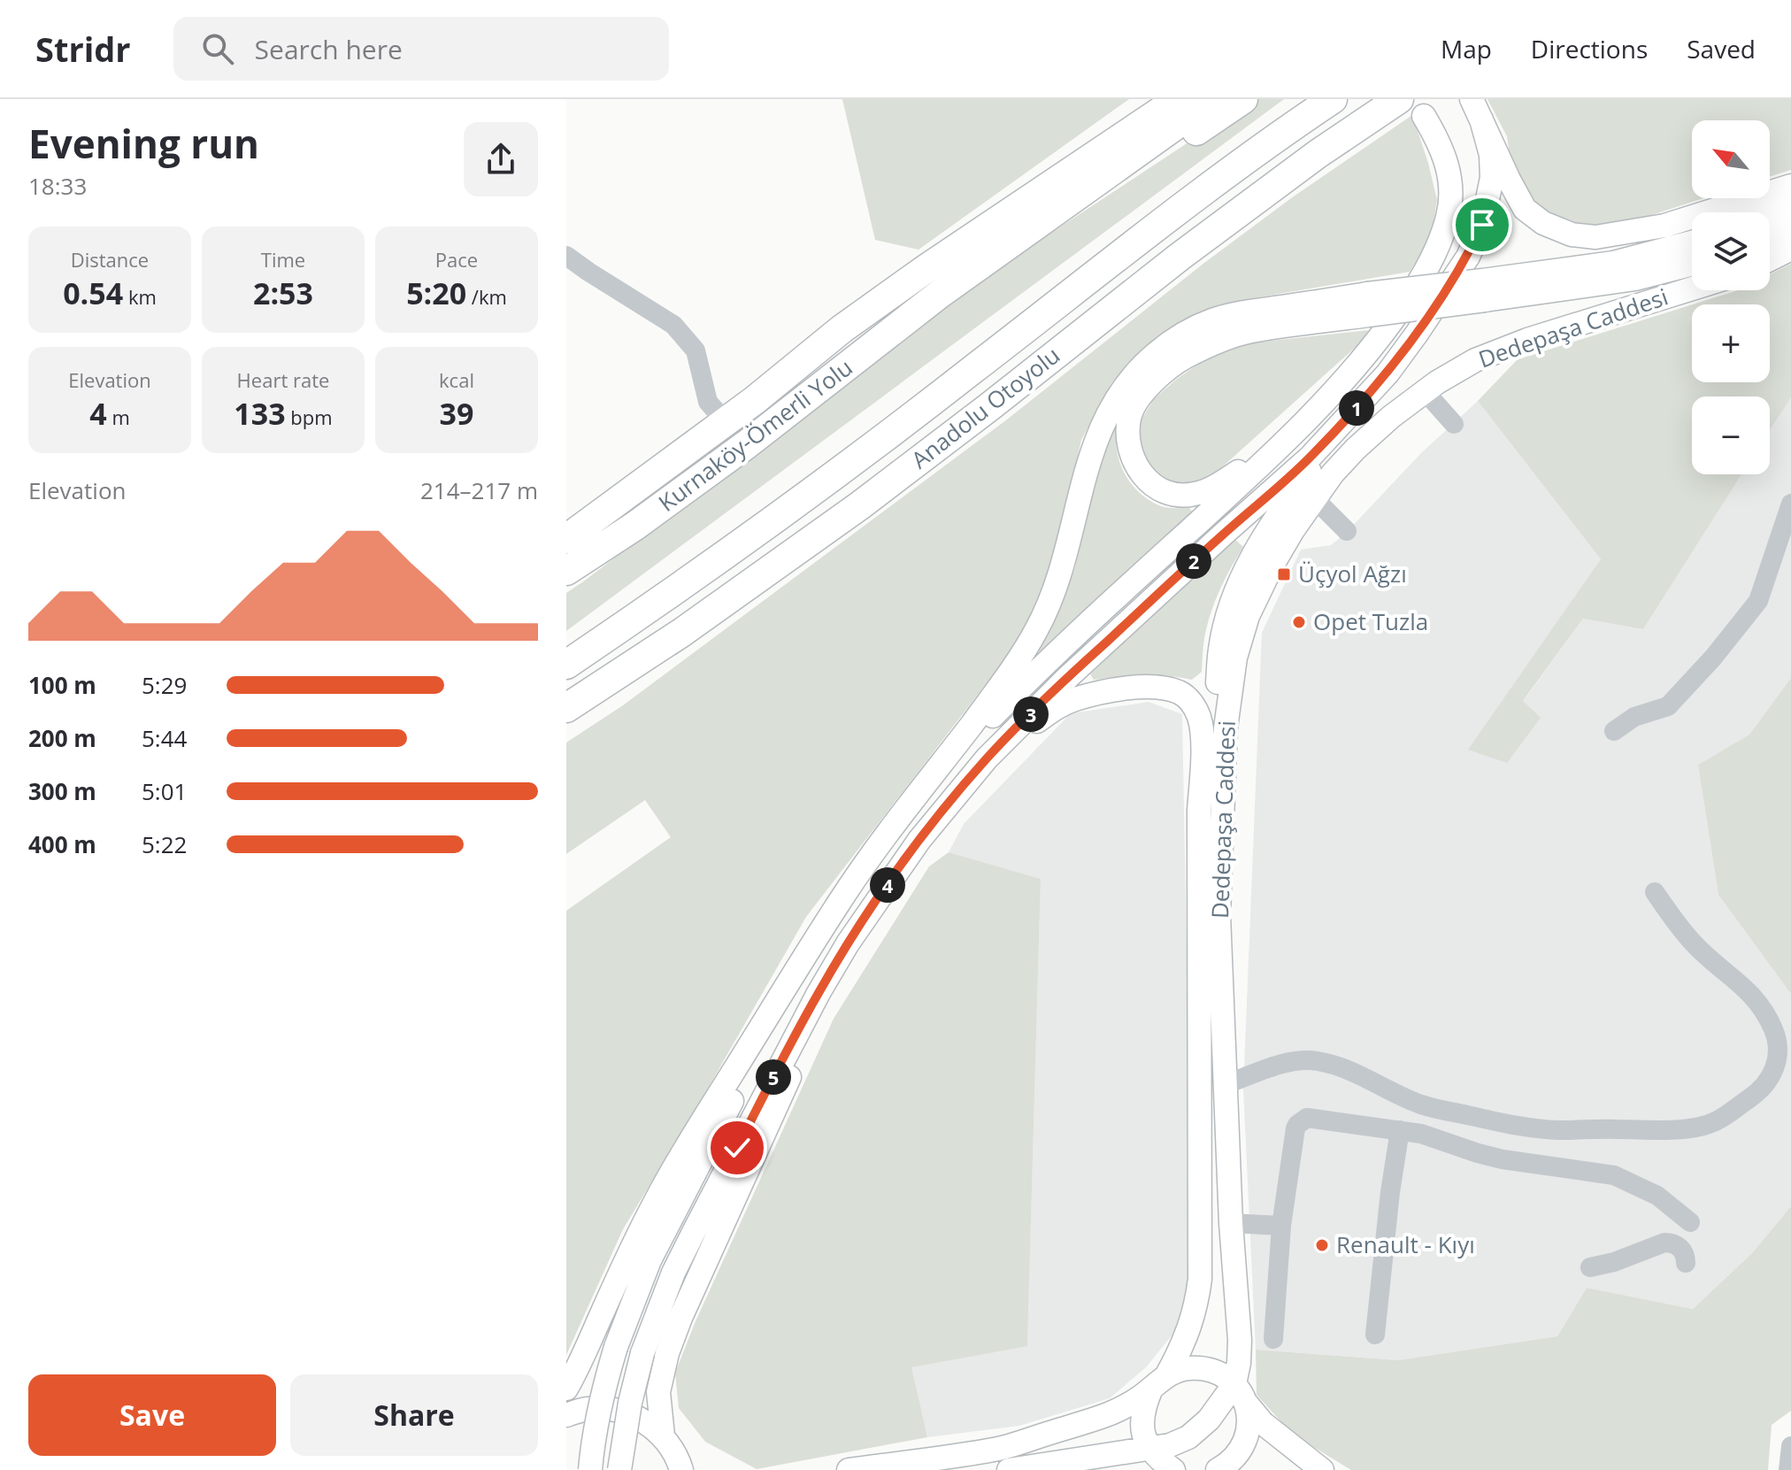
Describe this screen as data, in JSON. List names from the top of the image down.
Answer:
{
  "streets": {
    "highway": ["Anadolu Otoyolu", "Kurnaköy-Ömerli Yolu"],
    "main road": ["Dedepaşa Caddesi"]
  },
  "places": {
    "transit": ["Üçyol Ağzı"],
    "other": ["Opet Tuzla", "Renault - Kıyı"]
  },
  "north": "top left",
  "page": {
    "header": "Stridr",
    "search": "Search here",
    "nav": ["Map", "Directions", "Saved"],
    "heading": ["Evening run", "18:33"],
    "map_buttons": ["+", "−"],
    "stats": [
      ["Distance", "0.54 km"],
      ["Time", "2:53"],
      ["Pace", "5:20 /km"],
      ["Elevation", "4 m"],
      ["Heart rate", "133 bpm"],
      ["kcal", "39"]
    ],
    "pins": [
      "1",
      "2",
      "3",
      "4",
      "5"
    ],
    "chart": ["Elevation", "214–217 m"],
    "list": [
      {
        "name": "100 m",
        "note": "5:29"
      },
      {
        "name": "200 m",
        "note": "5:44"
      },
      {
        "name": "300 m",
        "note": "5:01"
      },
      {
        "name": "400 m",
        "note": "5:22"
      }
    ],
    "buttons": ["Save", "Share"]
  }
}
